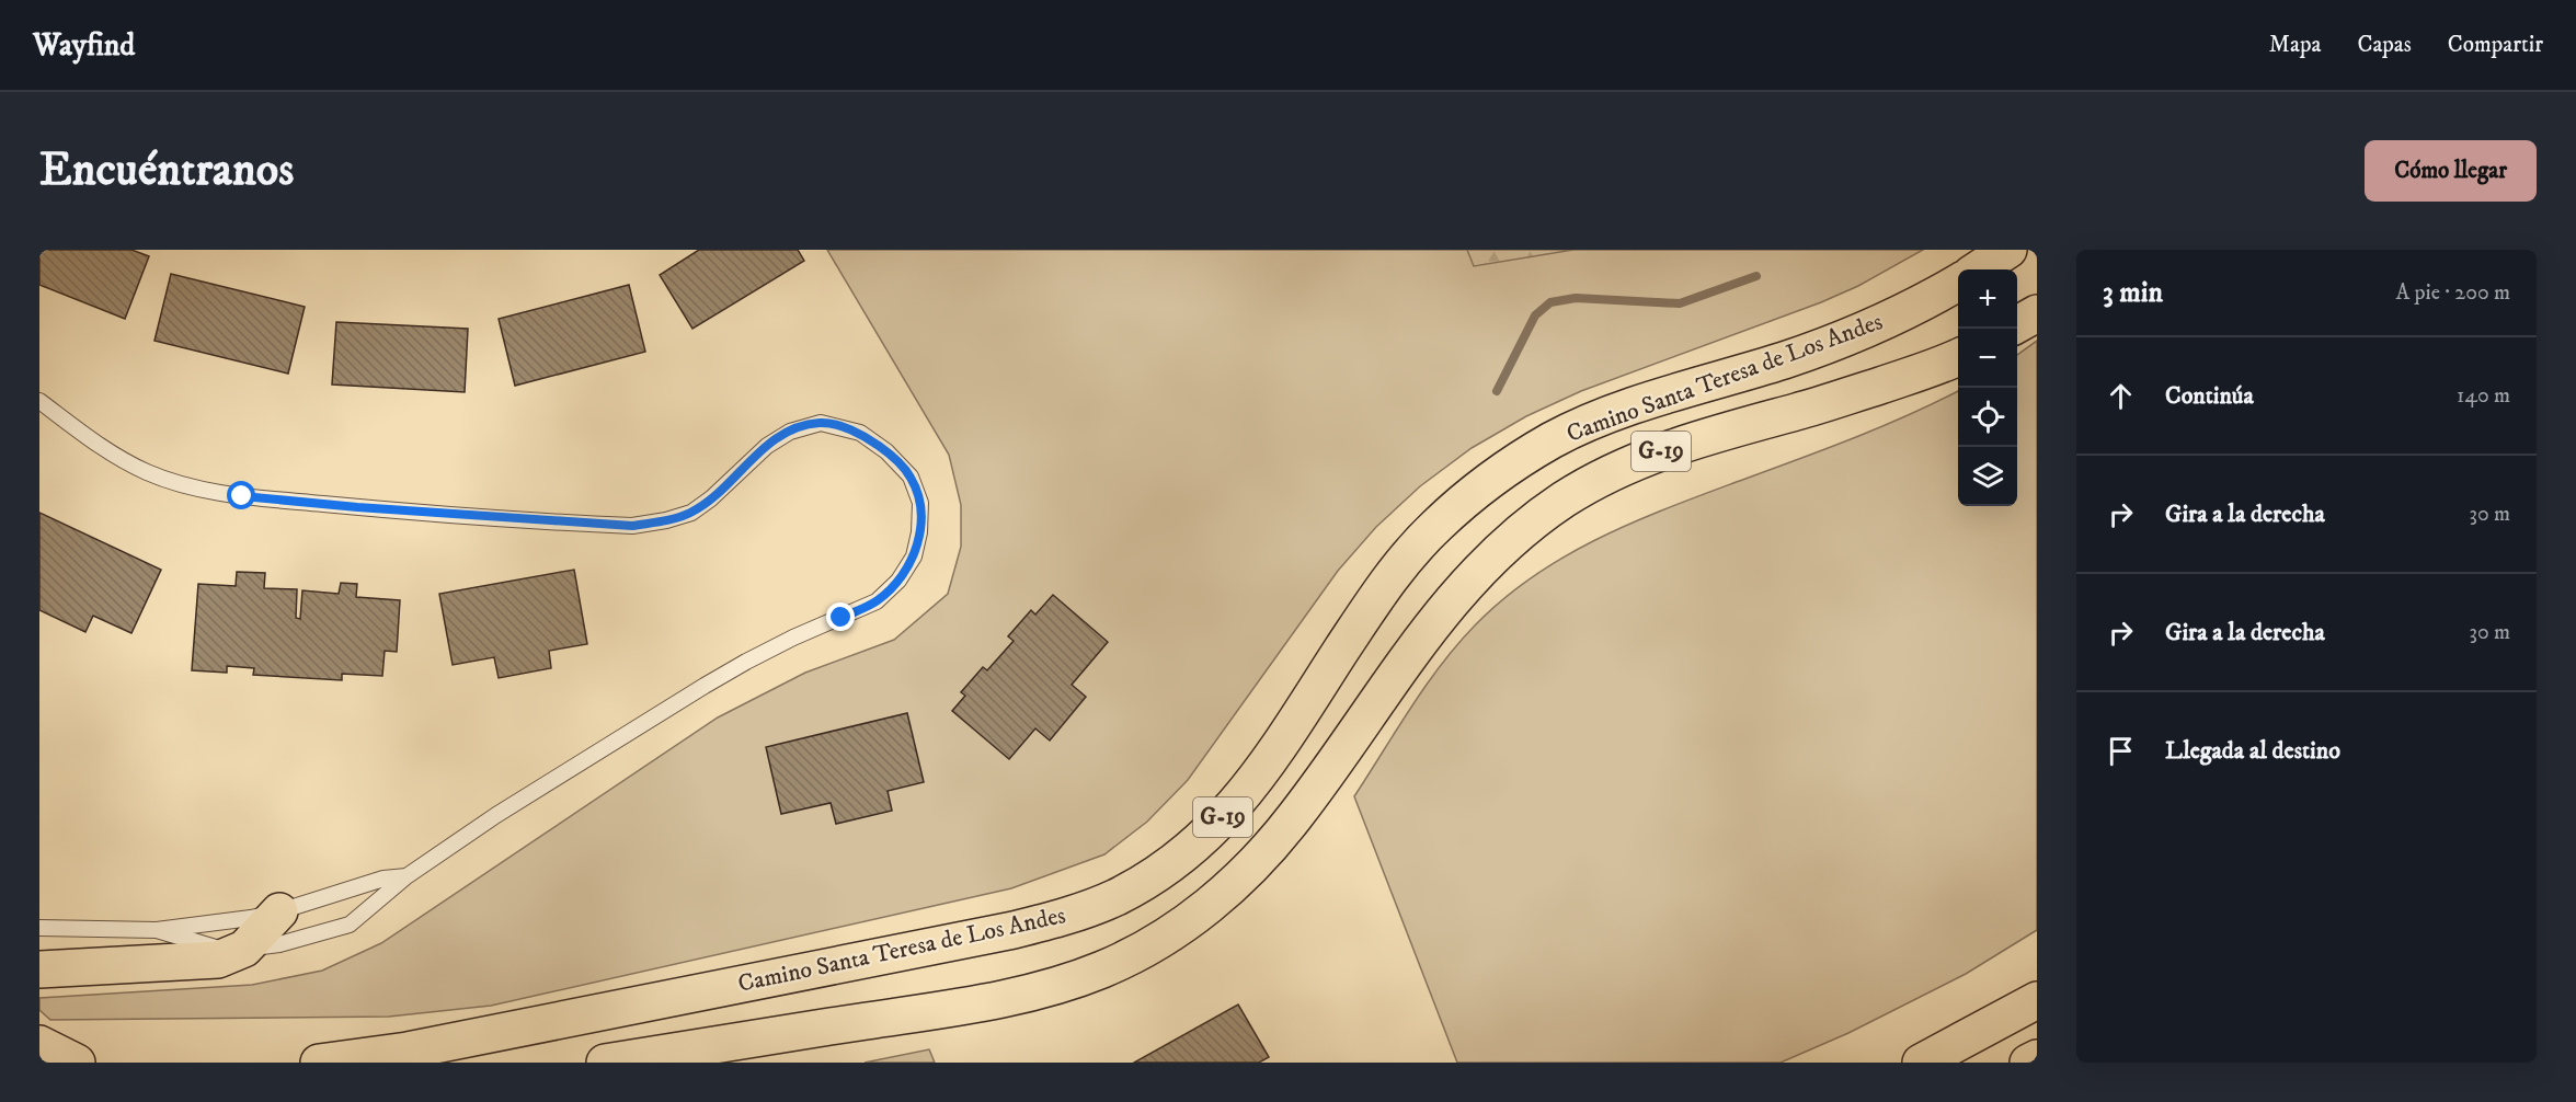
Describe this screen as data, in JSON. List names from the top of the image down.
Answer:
{
  "streets": {
    "main road": ["Camino Santa Teresa de Los Andes", "G-19"]
  },
  "page": {
    "header": "Wayfind",
    "nav": ["Mapa", "Capas", "Compartir"],
    "buttons": "Cómo llegar",
    "title": "Encuéntranos",
    "heading": ["3 min", "A pie · 200 m"],
    "map_buttons": ["+", "−"],
    "list": [
      ["Continúa", "140 m"],
      ["Gira a la derecha", "30 m"],
      ["Gira a la derecha", "30 m"],
      "Llegada al destino"
    ]
  }
}
